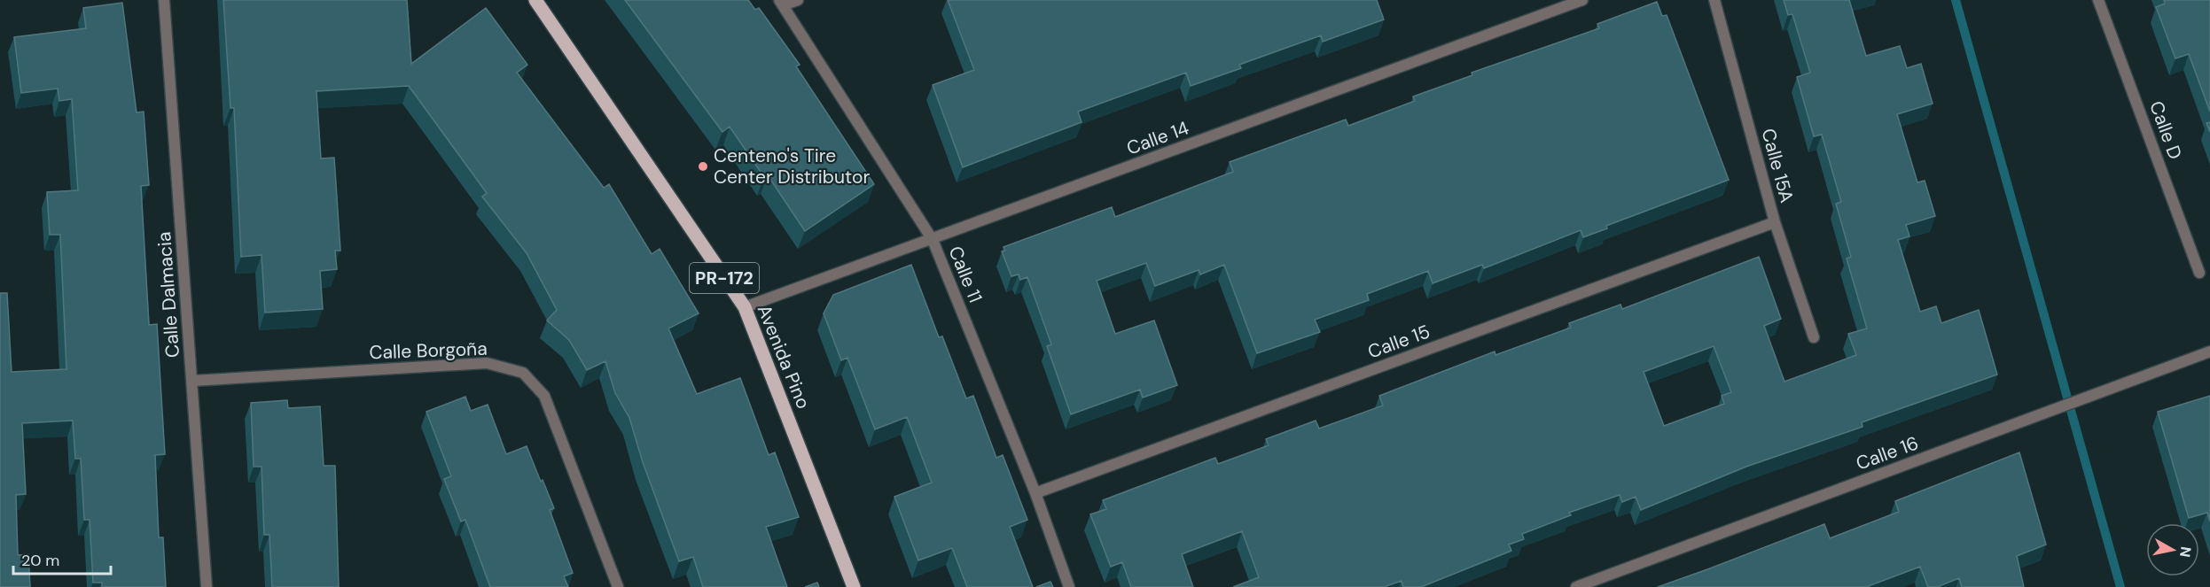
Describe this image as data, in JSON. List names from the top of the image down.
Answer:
{
  "streets": {
    "main road": ["PR-172", "Avenida Pino"],
    "street": [
      "Calle D",
      "Calle 14",
      "Calle 15A",
      "Calle 11",
      "Calle Dalmacia",
      "Calle 15",
      "Calle Borgoña",
      "Calle 16"
    ]
  },
  "crossings": [
    ["Calle 14", "Calle 11"],
    ["Calle 14", "Avenida Pino"],
    ["Calle 15A", "Calle 15"],
    ["Calle 11", "Calle 15"],
    ["Calle Dalmacia", "Calle Borgoña"]
  ],
  "places": ["Centeno's Tire Center Distributor"],
  "scale_bar": "20 m",
  "north": "right"
}
